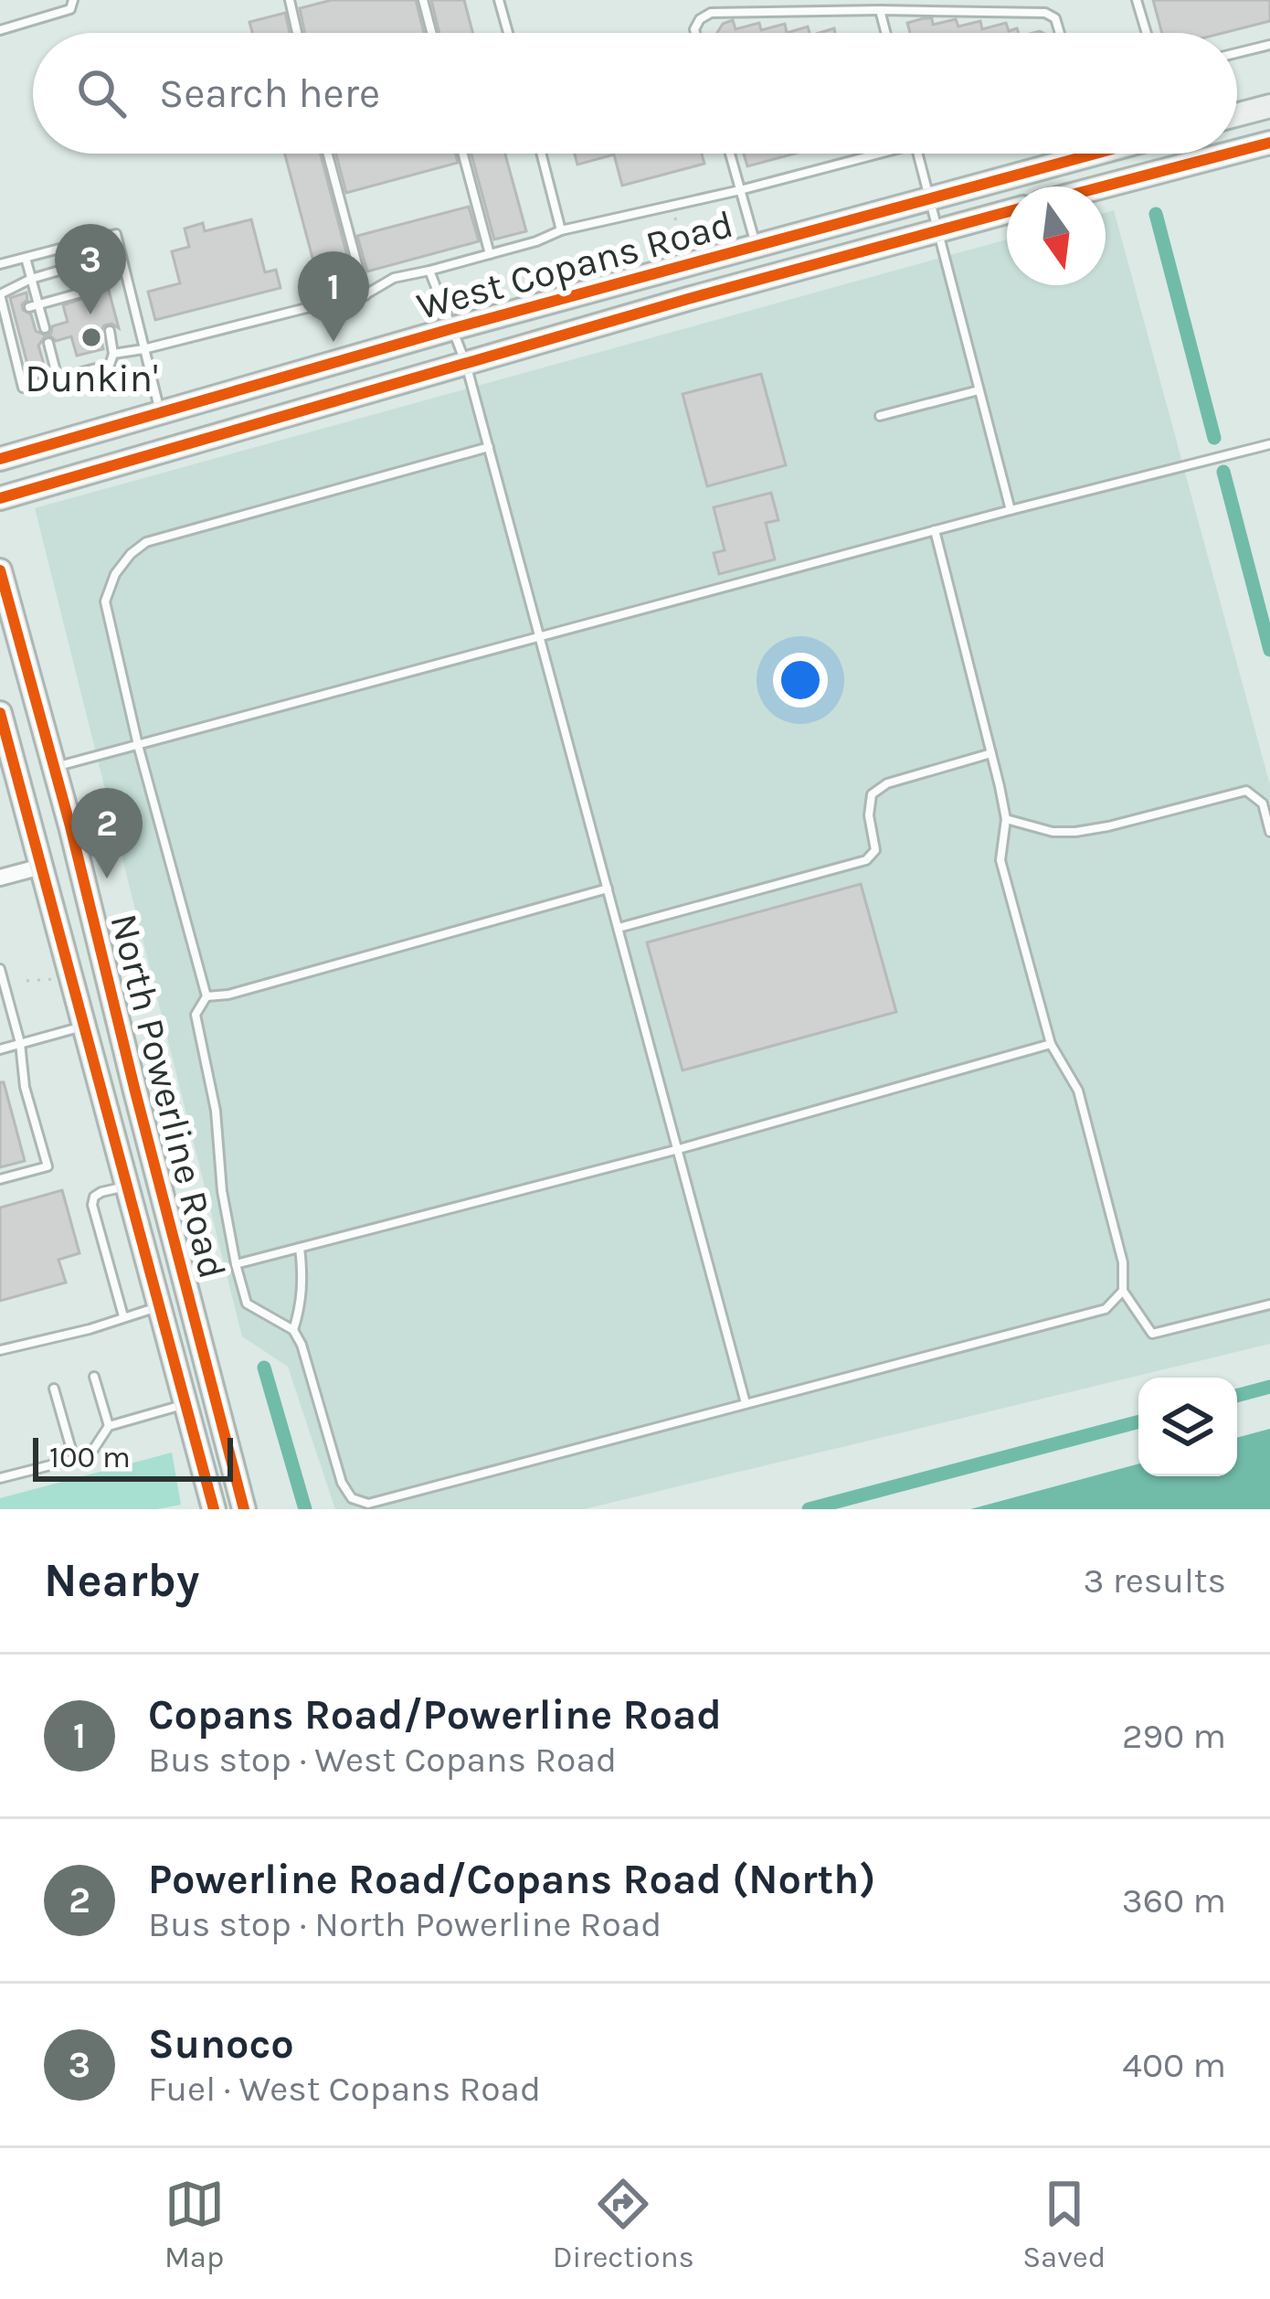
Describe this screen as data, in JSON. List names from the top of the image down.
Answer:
{
  "streets": {
    "main road": ["West Copans Road", "North Powerline Road"]
  },
  "places": ["Dunkin'"],
  "scale_bar": "100 m",
  "north": "bottom",
  "page": {
    "search": "Search here",
    "pins": ["3", "1", "2"],
    "scale": "100 m",
    "heading": ["Nearby", "3 results"],
    "list": [
      {
        "mark": "1",
        "name": "Copans Road/Powerline Road",
        "note": "Bus stop · West Copans Road",
        "value": "290 m"
      },
      {
        "mark": "2",
        "name": "Powerline Road/Copans Road (North)",
        "note": "Bus stop · North Powerline Road",
        "value": "360 m"
      },
      {
        "mark": "3",
        "name": "Sunoco",
        "note": "Fuel · West Copans Road",
        "value": "400 m"
      }
    ],
    "nav": ["Map", "Directions", "Saved"]
  }
}
